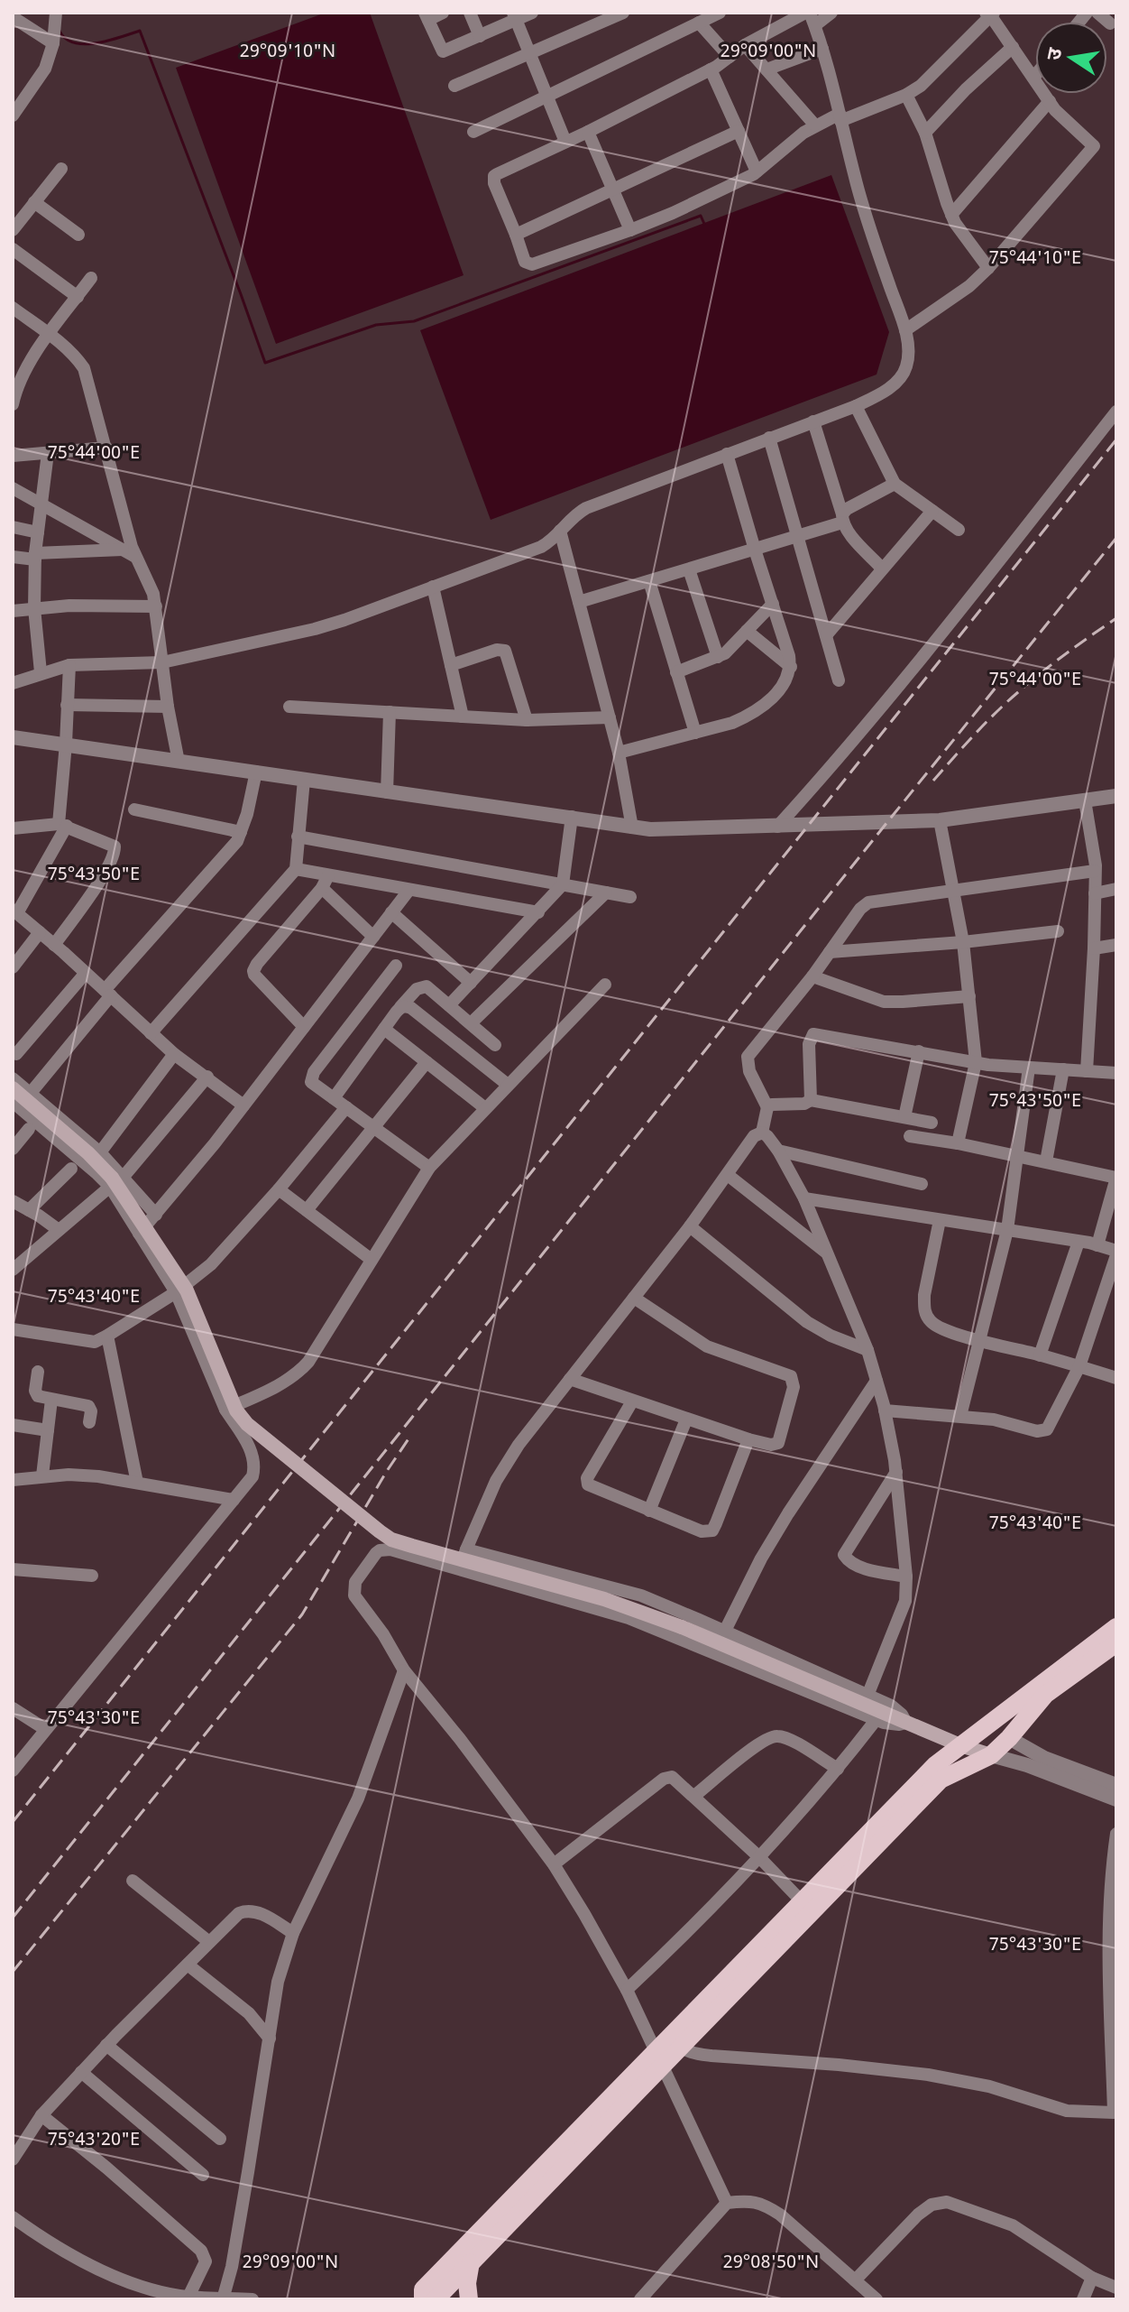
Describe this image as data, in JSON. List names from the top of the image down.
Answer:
{
  "north": "left",
  "coordinates": [
    "29°09'10\"N",
    "29°09'00\"N",
    "75°44'10\"E",
    "75°44'00\"E",
    "75°43'50\"E",
    "75°43'40\"E",
    "75°43'30\"E",
    "75°43'20\"E",
    "29°08'50\"N"
  ]
}
